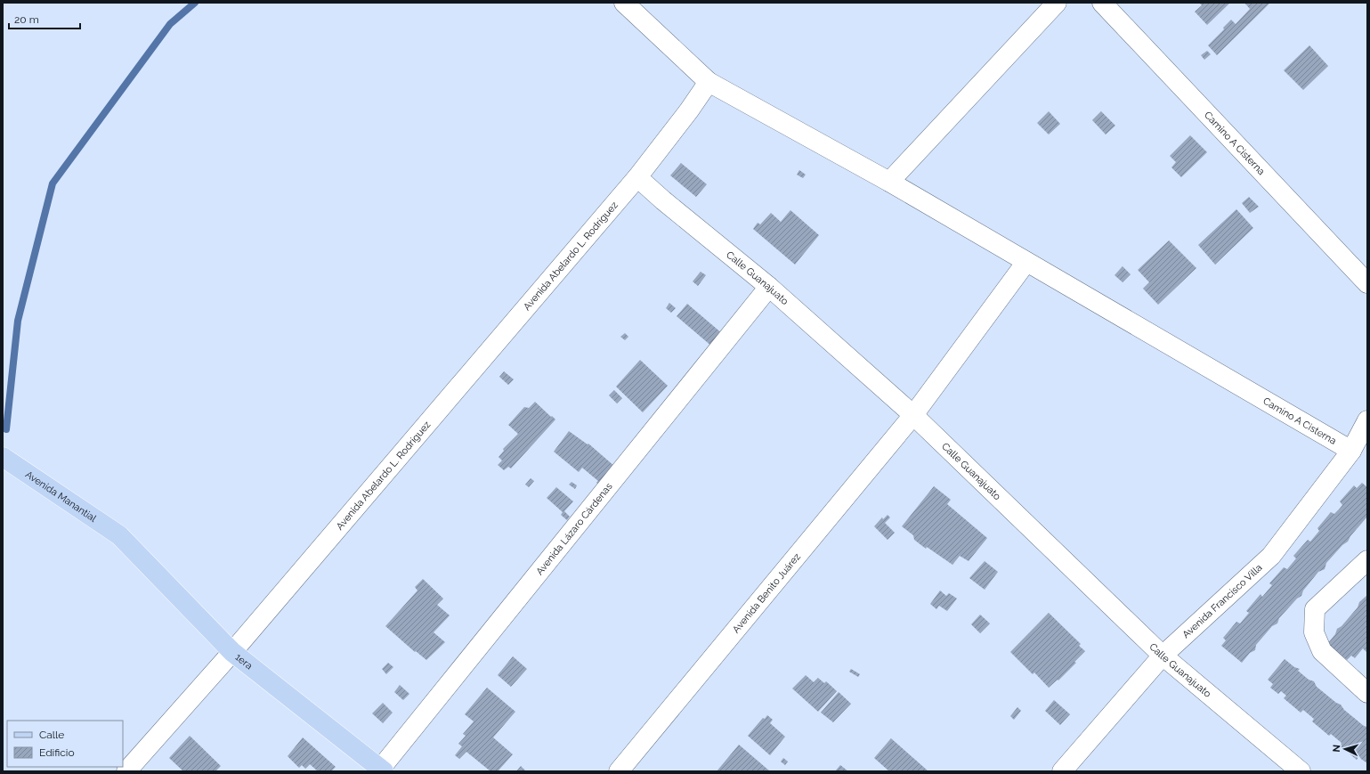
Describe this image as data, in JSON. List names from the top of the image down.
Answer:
{
  "streets": {
    "main road": ["Avenida Manantial", "1era"],
    "street": [
      "Camino A Cisterna",
      "Avenida Abelardo L. Rodríguez",
      "Calle Guanajuato",
      "Avenida Lázaro Cárdenas",
      "Avenida Benito Juárez",
      "Avenida Francisco Villa"
    ]
  },
  "crossings": [
    ["Camino A Cisterna", "Avenida Abelardo L. Rodríguez"],
    ["Camino A Cisterna", "Avenida Benito Juárez"],
    ["Camino A Cisterna", "Avenida Francisco Villa"],
    ["Avenida Abelardo L. Rodríguez", "Calle Guanajuato"],
    ["Avenida Abelardo L. Rodríguez", "1era"],
    ["Calle Guanajuato", "Avenida Lázaro Cárdenas"],
    ["Calle Guanajuato", "Avenida Benito Juárez"],
    ["Calle Guanajuato", "Avenida Francisco Villa"],
    ["Avenida Manantial", "1era"],
    ["Avenida Lázaro Cárdenas", "1era"]
  ],
  "legend": ["Calle", "Edificio"],
  "scale_bar": "20 m",
  "north": "left"
}
